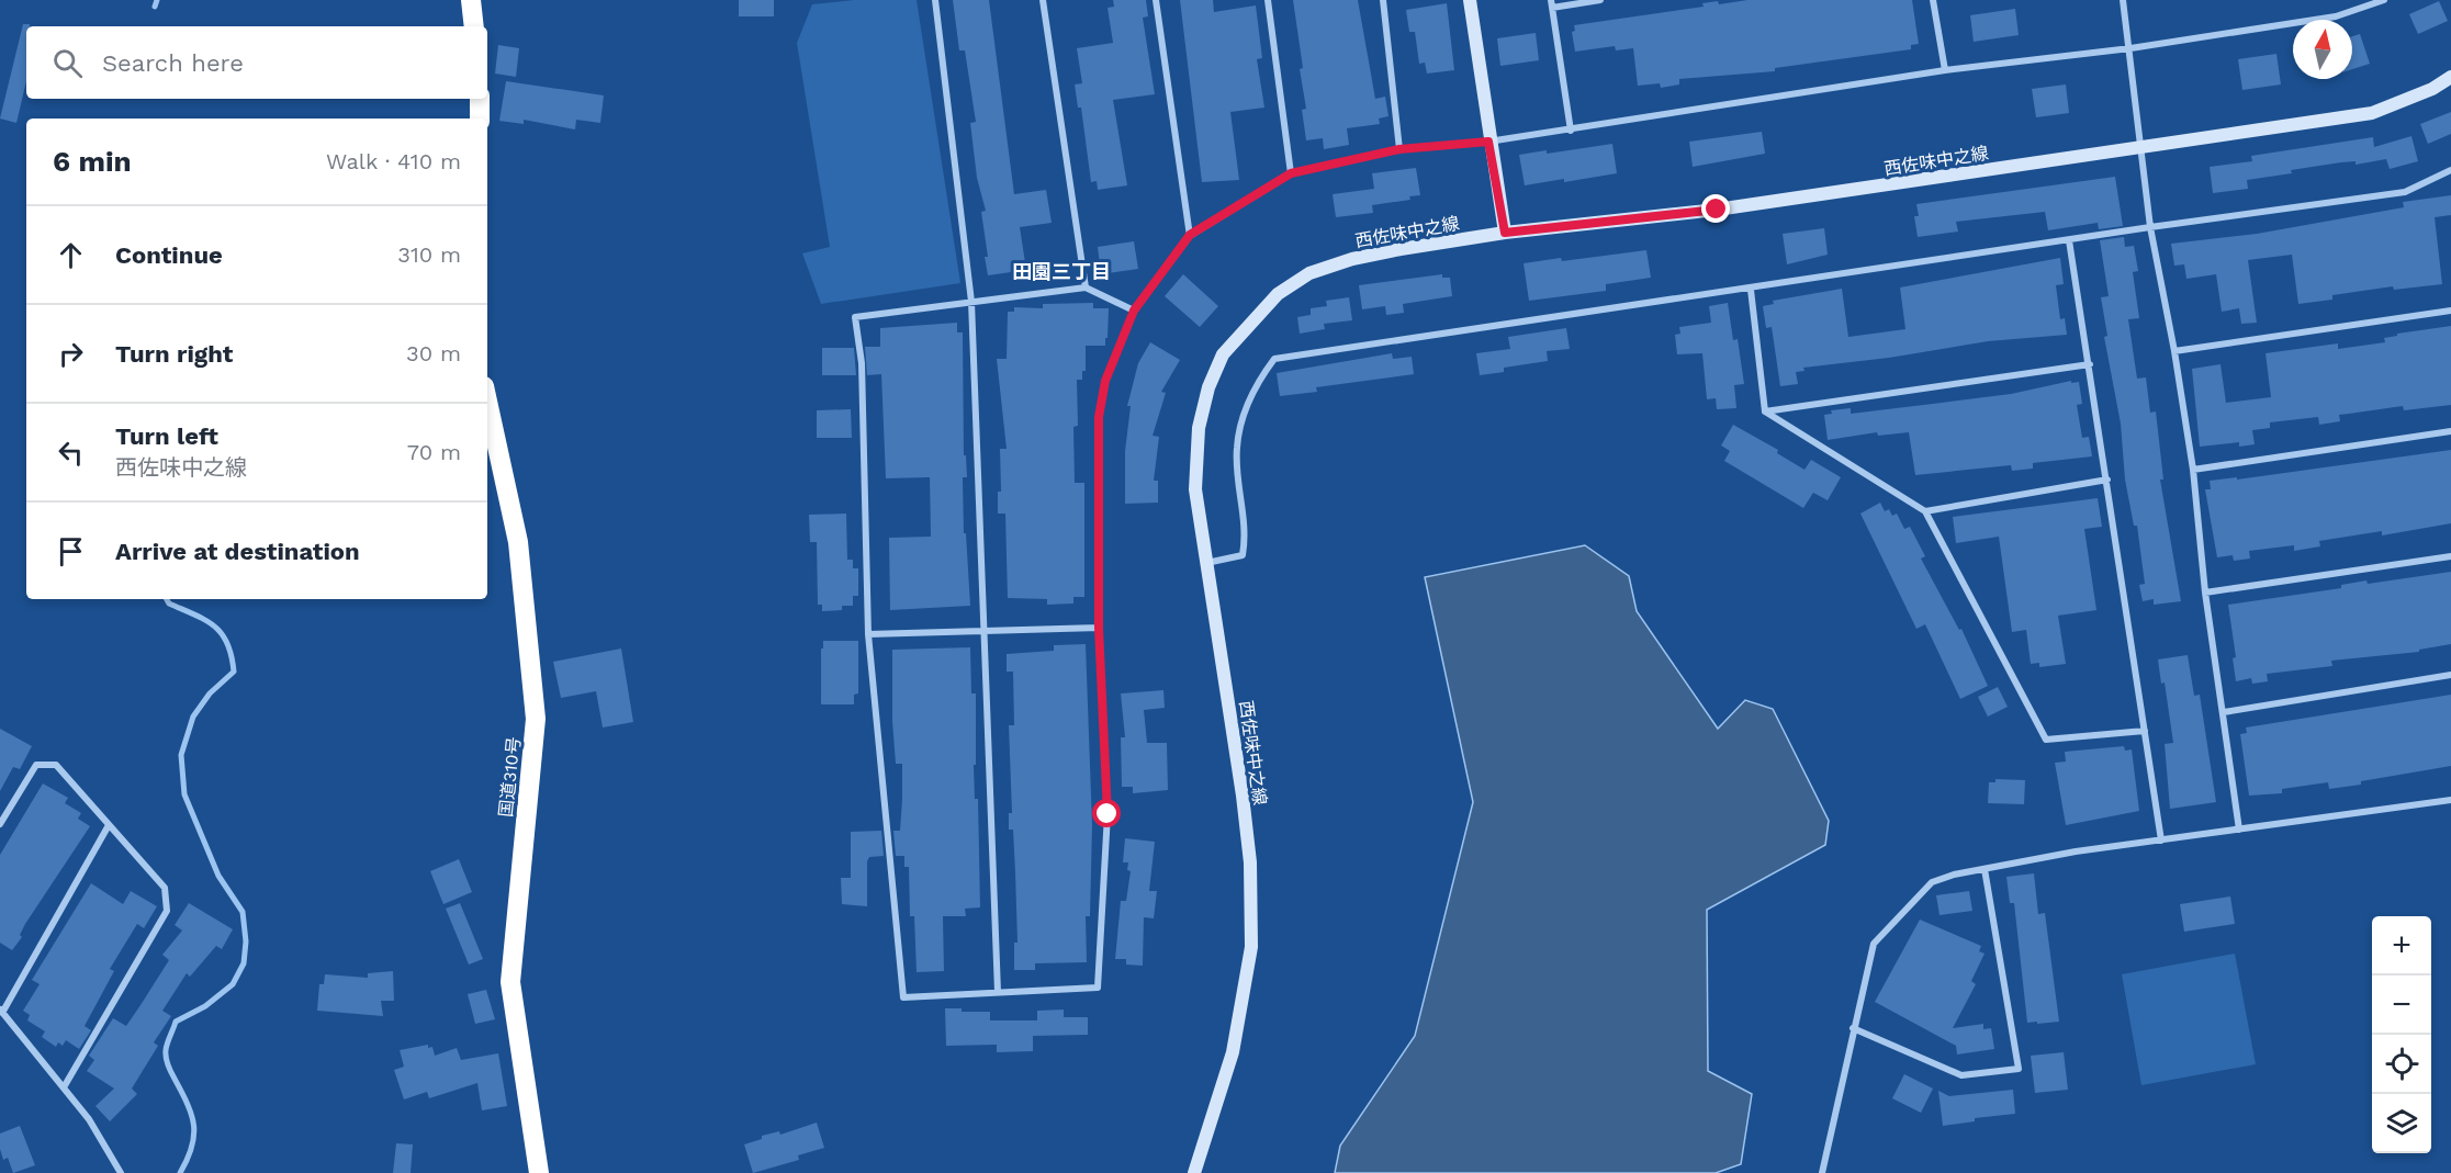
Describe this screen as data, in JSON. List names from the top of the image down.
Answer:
{
  "streets": {
    "highway": ["国道310号"],
    "main road": ["西佐味中之線"]
  },
  "districts": ["田園三丁目"],
  "north": "top",
  "page": {
    "search": "Search here",
    "heading": ["6 min", "Walk · 410 m"],
    "list": [
      ["Continue", "310 m"],
      ["Turn right", "30 m"],
      ["Turn left", "西佐味中之線", "70 m"],
      "Arrive at destination"
    ],
    "map_buttons": ["+", "−"]
  }
}
